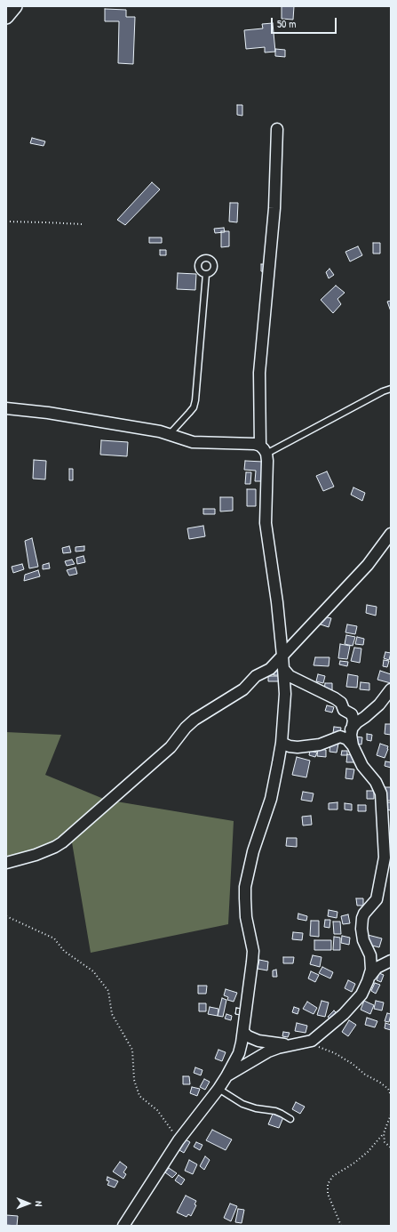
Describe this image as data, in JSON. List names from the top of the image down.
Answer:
{
  "scale_bar": "50 m",
  "north": "right"
}
